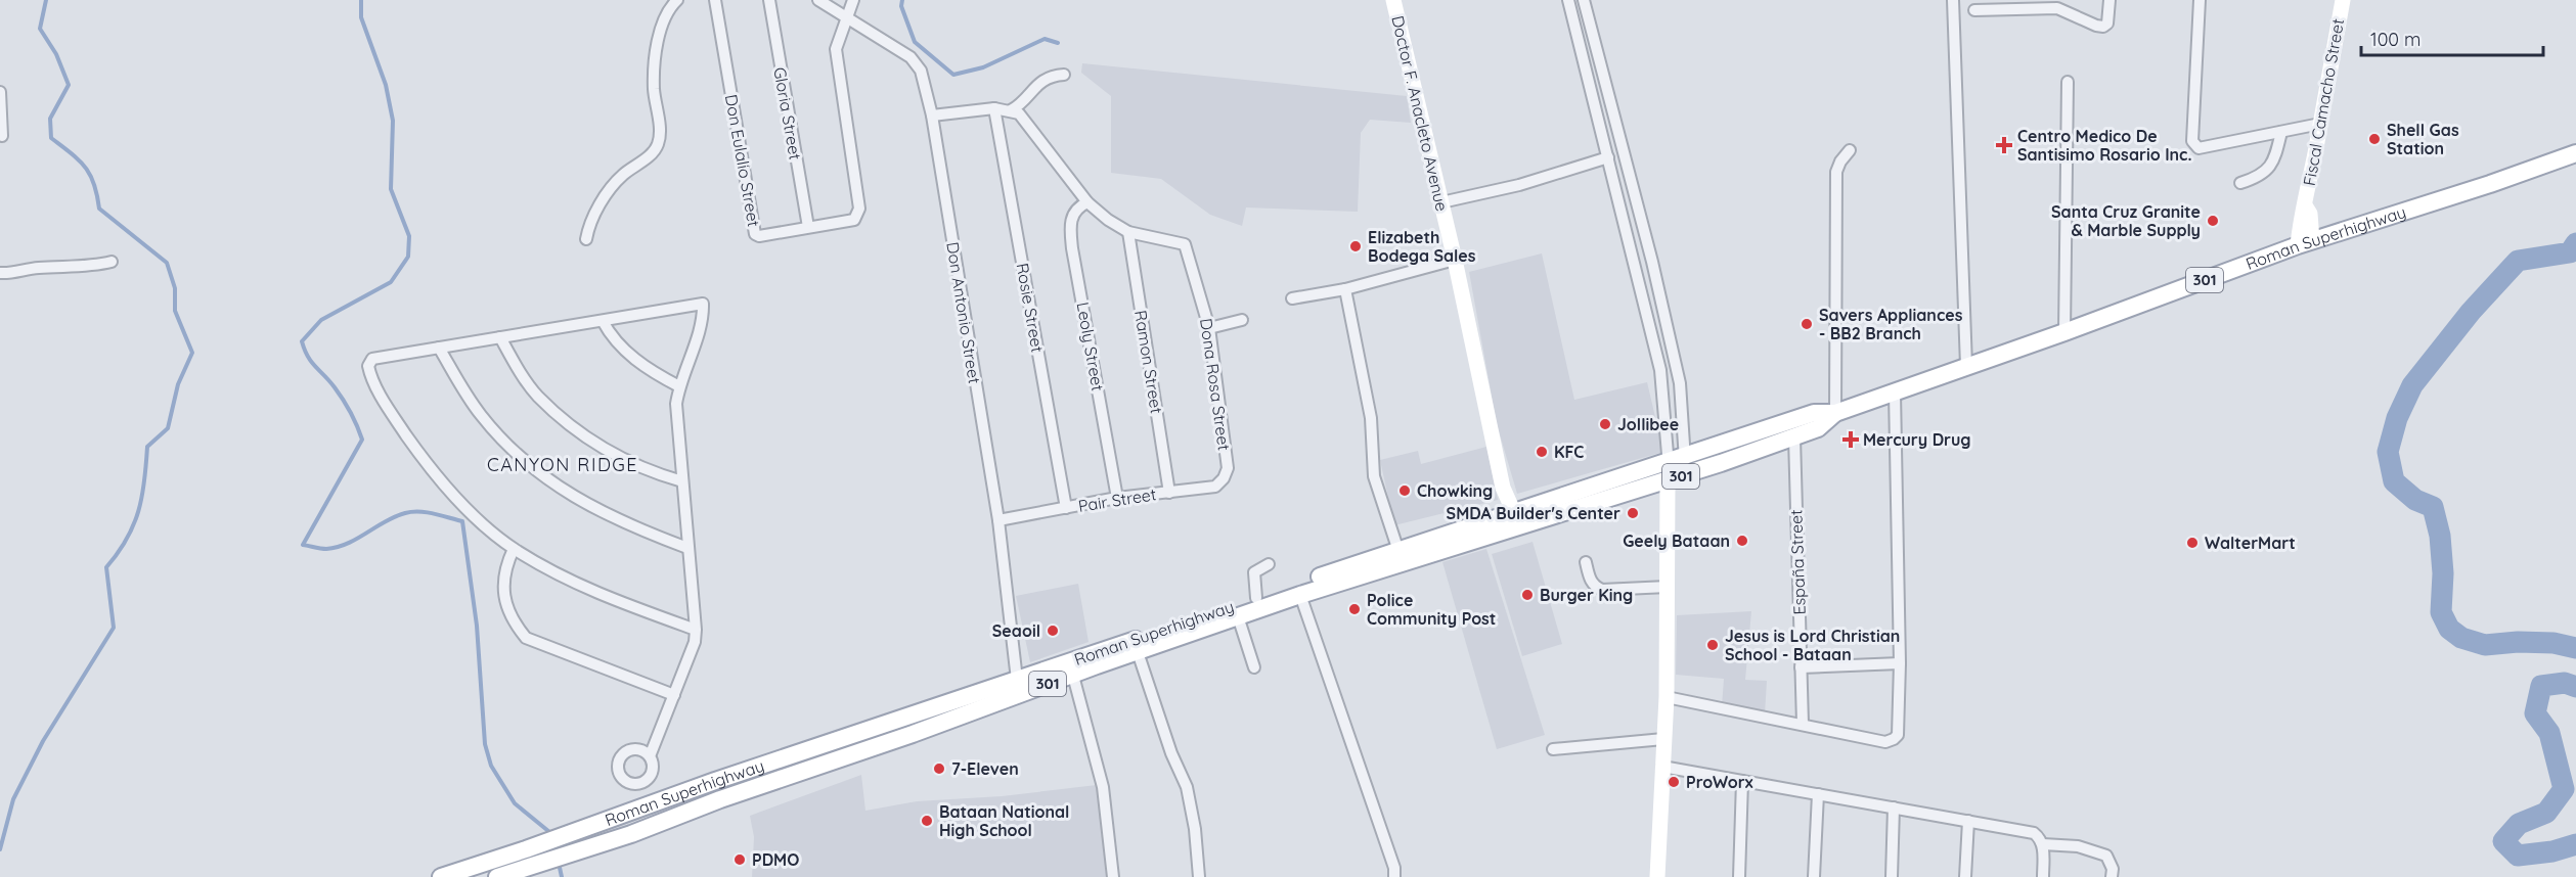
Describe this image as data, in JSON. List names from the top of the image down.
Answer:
{
  "streets": {
    "main road": ["Roman Superhighway", "301"],
    "street": [
      "Fiscal Camacho Street",
      "Gloria Street",
      "Doctor F. Anacleto Avenue",
      "Don Eulalio Street",
      "Rosie Street",
      "Don Antonio Street",
      "Leoly Street",
      "Ramon Street",
      "Dona Rosa Street",
      "Pair Street",
      "España Street"
    ]
  },
  "crossings": [
    ["Fiscal Camacho Street", "Roman Superhighway"],
    ["Gloria Street", "Don Eulalio Street"],
    ["Doctor F. Anacleto Avenue", "Roman Superhighway"],
    ["Don Eulalio Street", "Don Antonio Street"],
    ["Roman Superhighway", "Don Antonio Street"],
    ["Roman Superhighway", "España Street"],
    ["Rosie Street", "Pair Street"],
    ["Don Antonio Street", "Pair Street"],
    ["Leoly Street", "Dona Rosa Street"],
    ["Leoly Street", "Pair Street"],
    ["Ramon Street", "Dona Rosa Street"],
    ["Ramon Street", "Pair Street"],
    ["Dona Rosa Street", "Pair Street"]
  ],
  "districts": ["CANYON RIDGE"],
  "places": {
    "other": [
      "Shell Gas Station",
      "Santa Cruz Granite & Marble Supply",
      "Elizabeth Bodega Sales",
      "Savers Appliances - BB2 Branch",
      "Jollibee",
      "KFC",
      "Chowking",
      "SMDA Builder's Center",
      "Geely Bataan",
      "WalterMart",
      "Burger King",
      "Police Community Post",
      "Seaoil",
      "Jesus is Lord Christian School - Bataan",
      "7-Eleven",
      "ProWorx",
      "Bataan National High School",
      "PDMO"
    ],
    "health": ["Centro Medico De Santisimo Rosario Inc.", "Mercury Drug"]
  },
  "scale_bar": "100 m"
}
